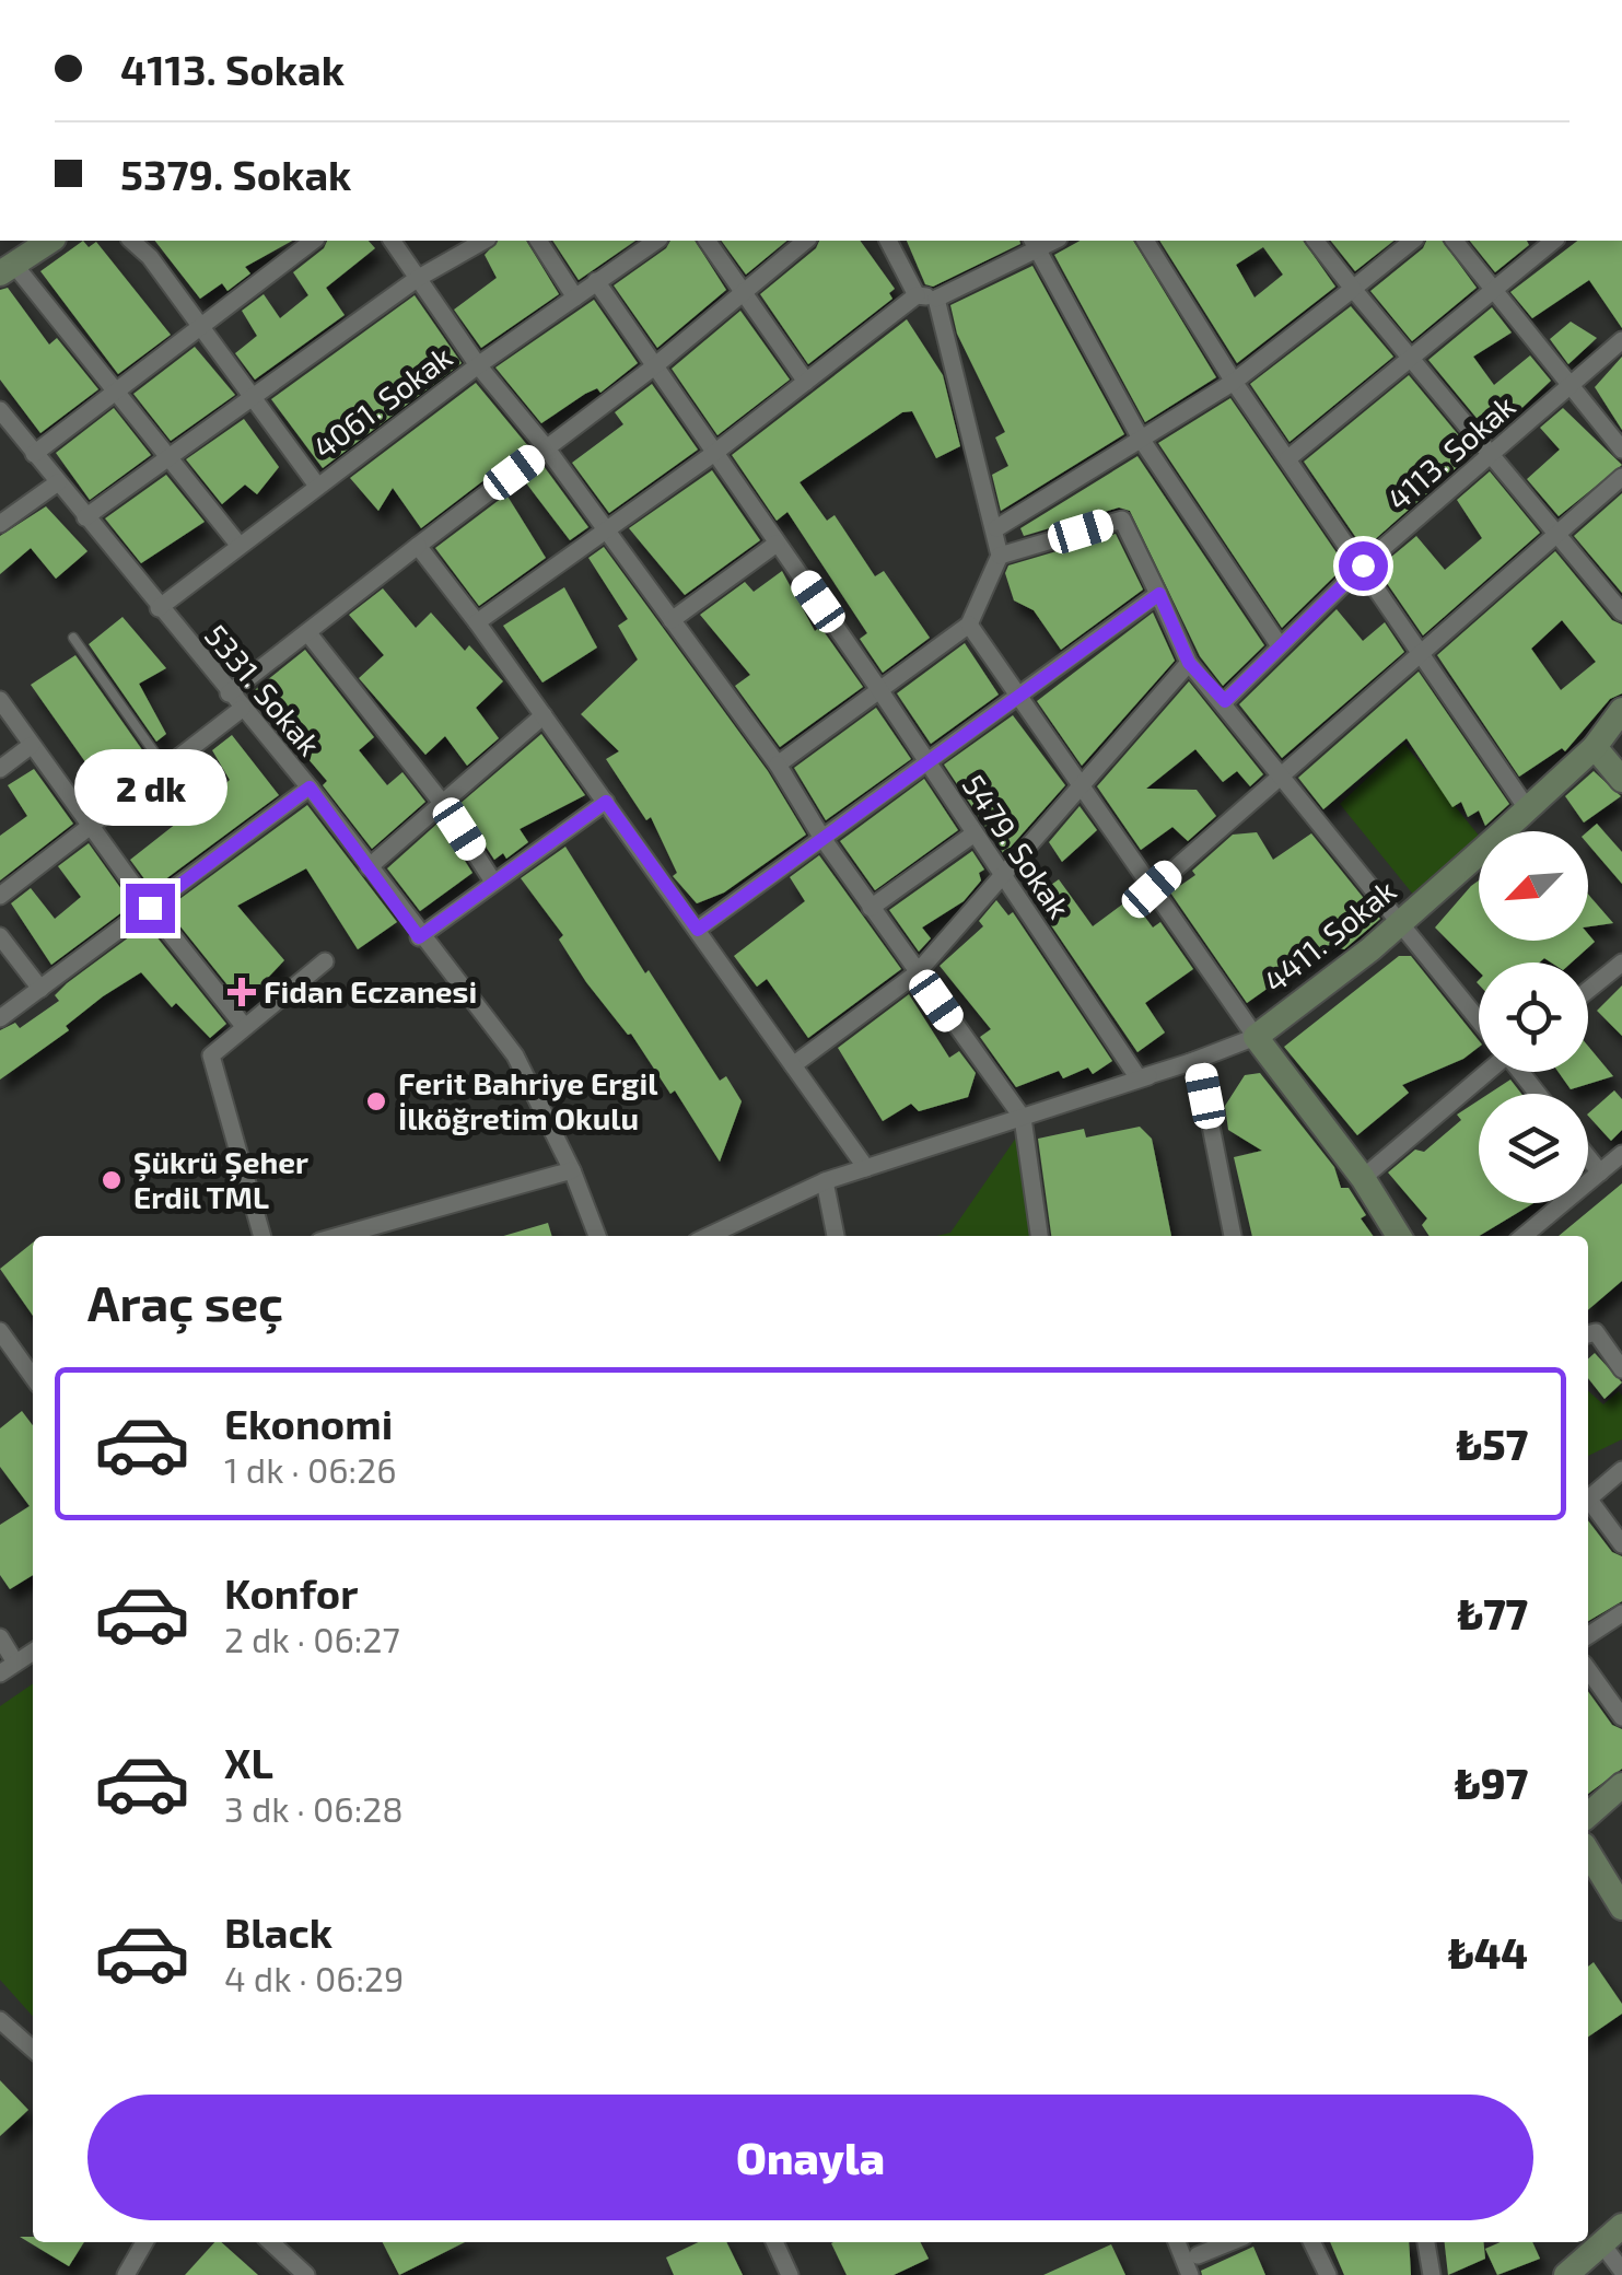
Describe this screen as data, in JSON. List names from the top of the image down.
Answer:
{
  "streets": {
    "street": [
      "4061. Sokak",
      "4113. Sokak",
      "5331. Sokak",
      "5479. Sokak",
      "4411. Sokak"
    ]
  },
  "crossings": [
    ["4061. Sokak", "5479. Sokak"]
  ],
  "places": {
    "health": ["Fidan Eczanesi"],
    "other": ["Ferit Bahriye Ergil İlköğretim Okulu", "Şükrü Şeher Erdil TML"]
  },
  "north": "bottom left",
  "page": {
    "banner": ["4113. Sokak", "5379. Sokak"],
    "bubble": "2 dk",
    "heading": "Araç seç",
    "list": [
      {
        "name": "Ekonomi",
        "note": "1 dk · 06:26",
        "value": "₺57"
      },
      {
        "name": "Konfor",
        "note": "2 dk · 06:27",
        "value": "₺77"
      },
      {
        "name": "XL",
        "note": "3 dk · 06:28",
        "value": "₺97"
      },
      {
        "name": "Black",
        "note": "4 dk · 06:29",
        "value": "₺44"
      }
    ],
    "buttons": "Onayla"
  }
}
